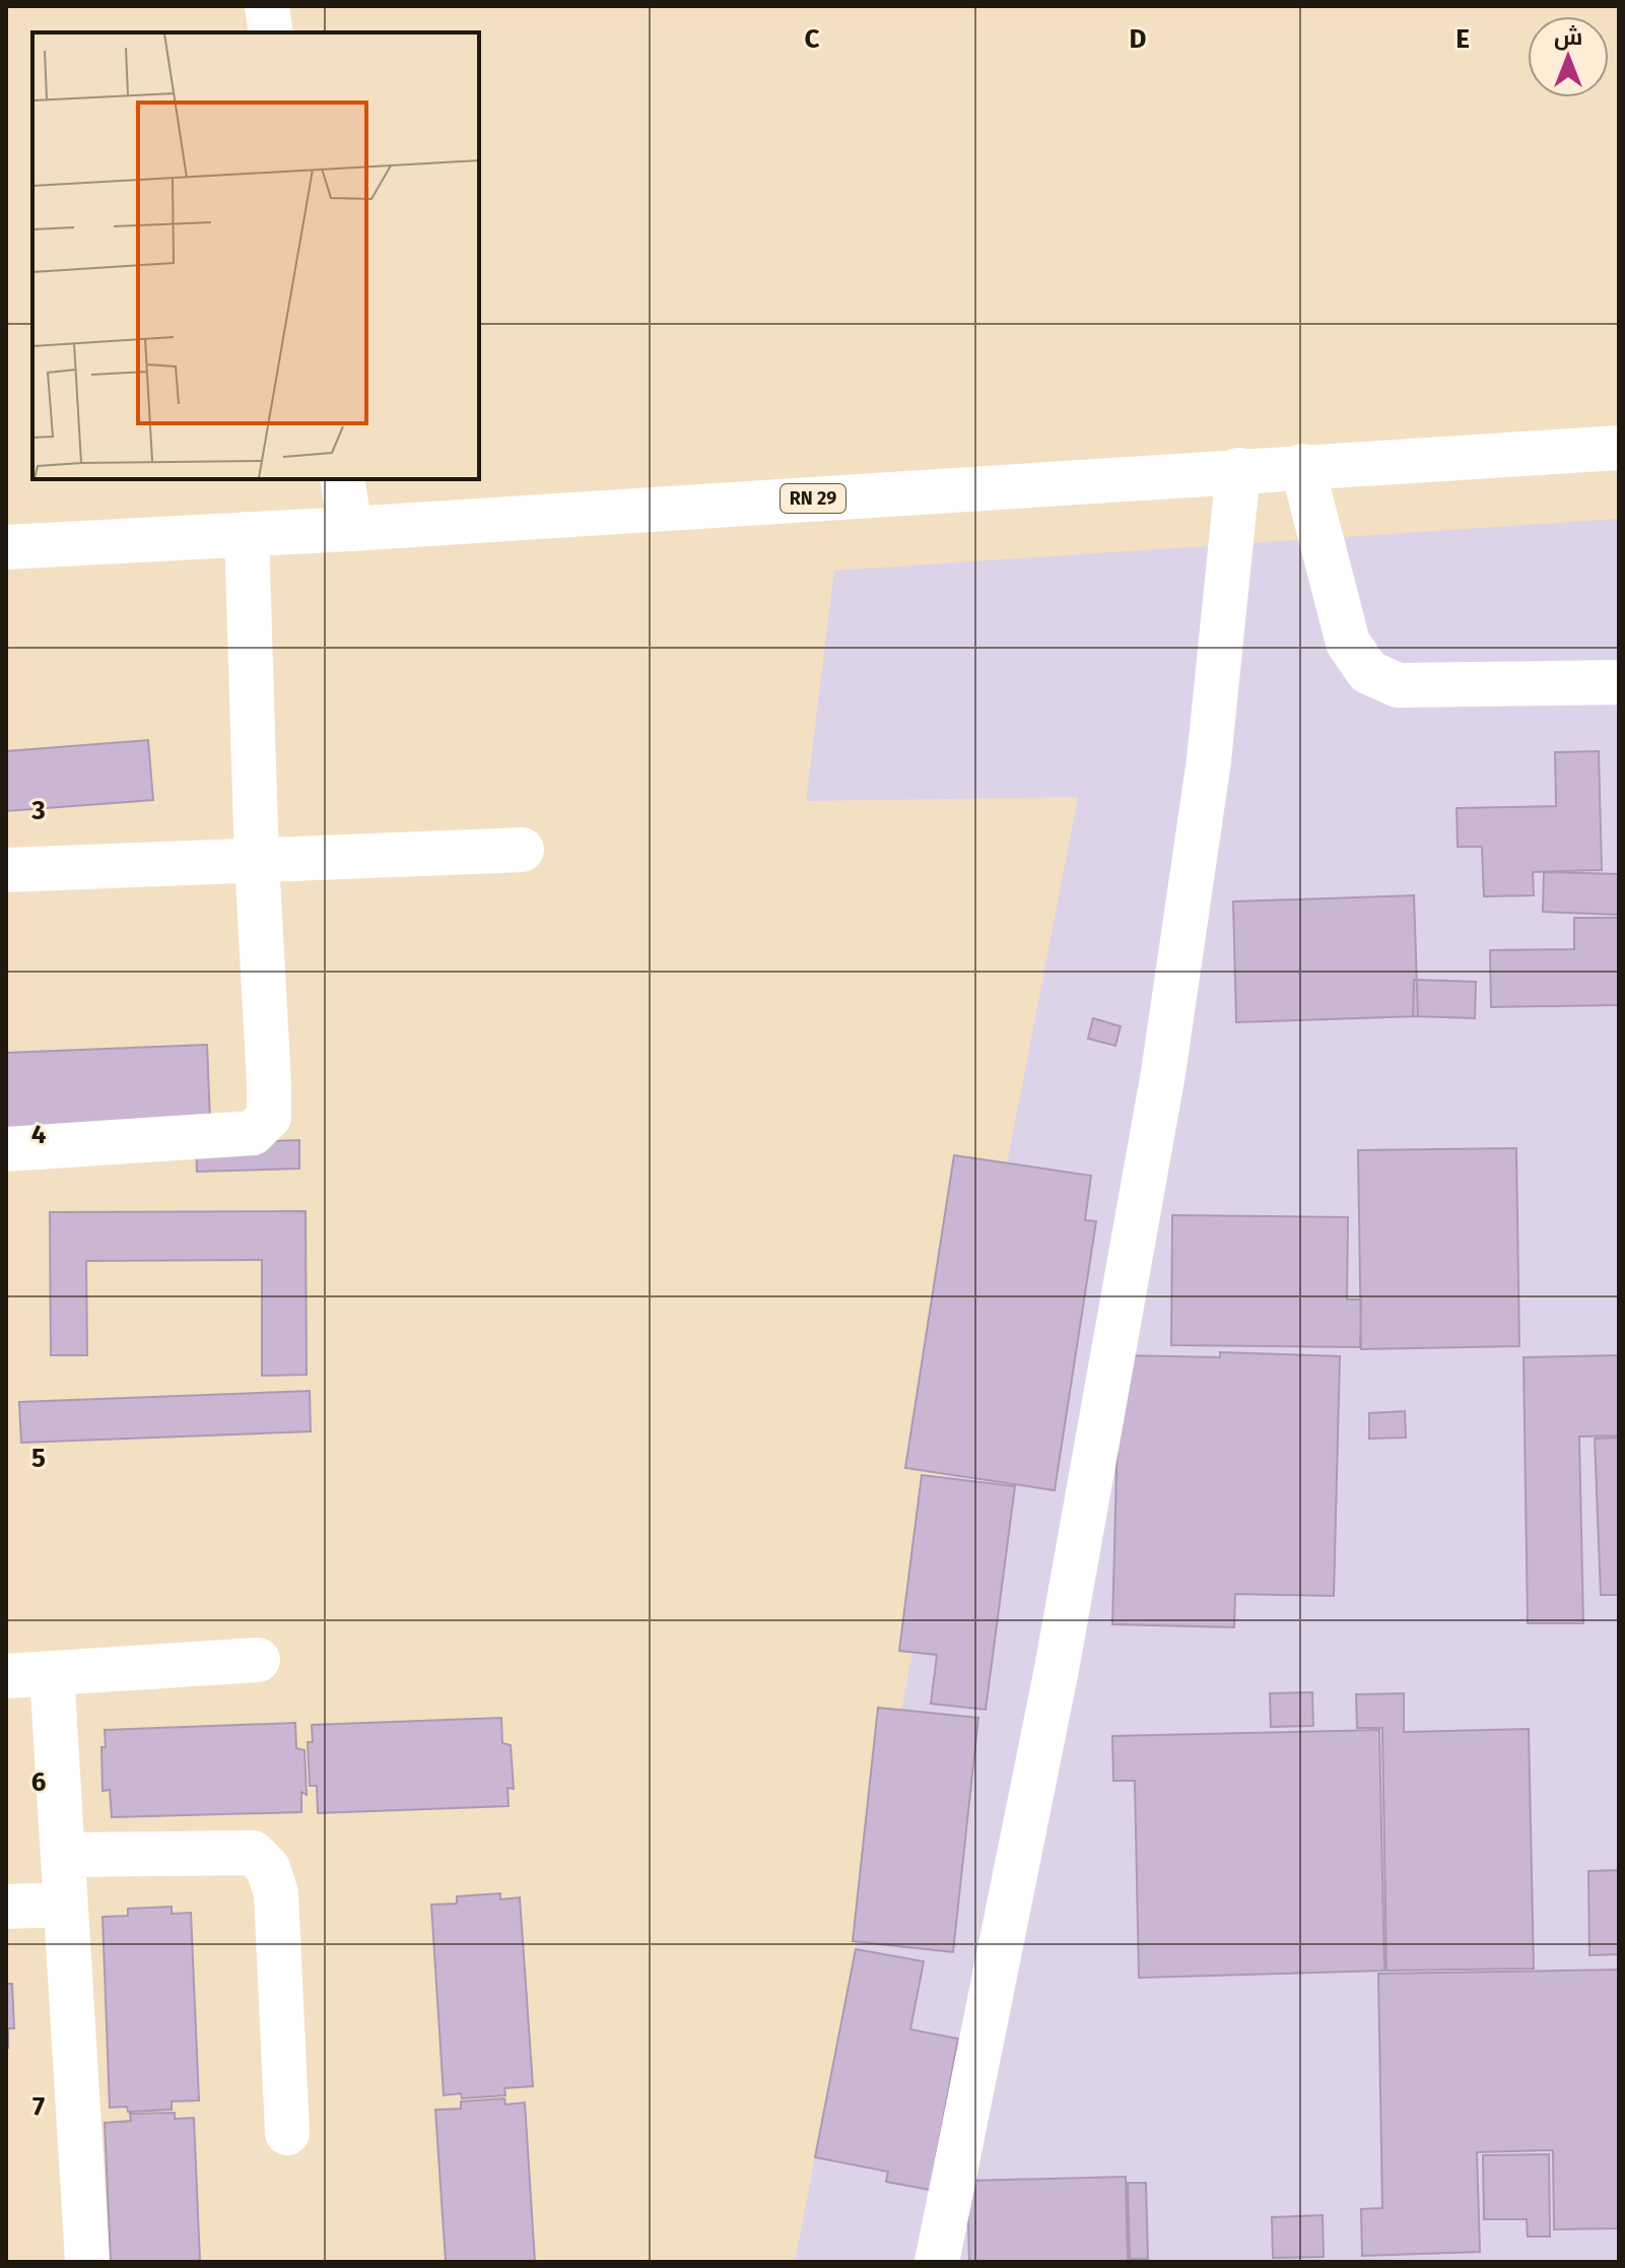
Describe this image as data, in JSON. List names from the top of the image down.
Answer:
{
  "streets": {
    "street": ["RN 29"]
  },
  "north": "top",
  "grid": {
    "columns": ["C", "D", "E"],
    "rows": [
      "3",
      "4",
      "5",
      "6",
      "7"
    ]
  }
}
